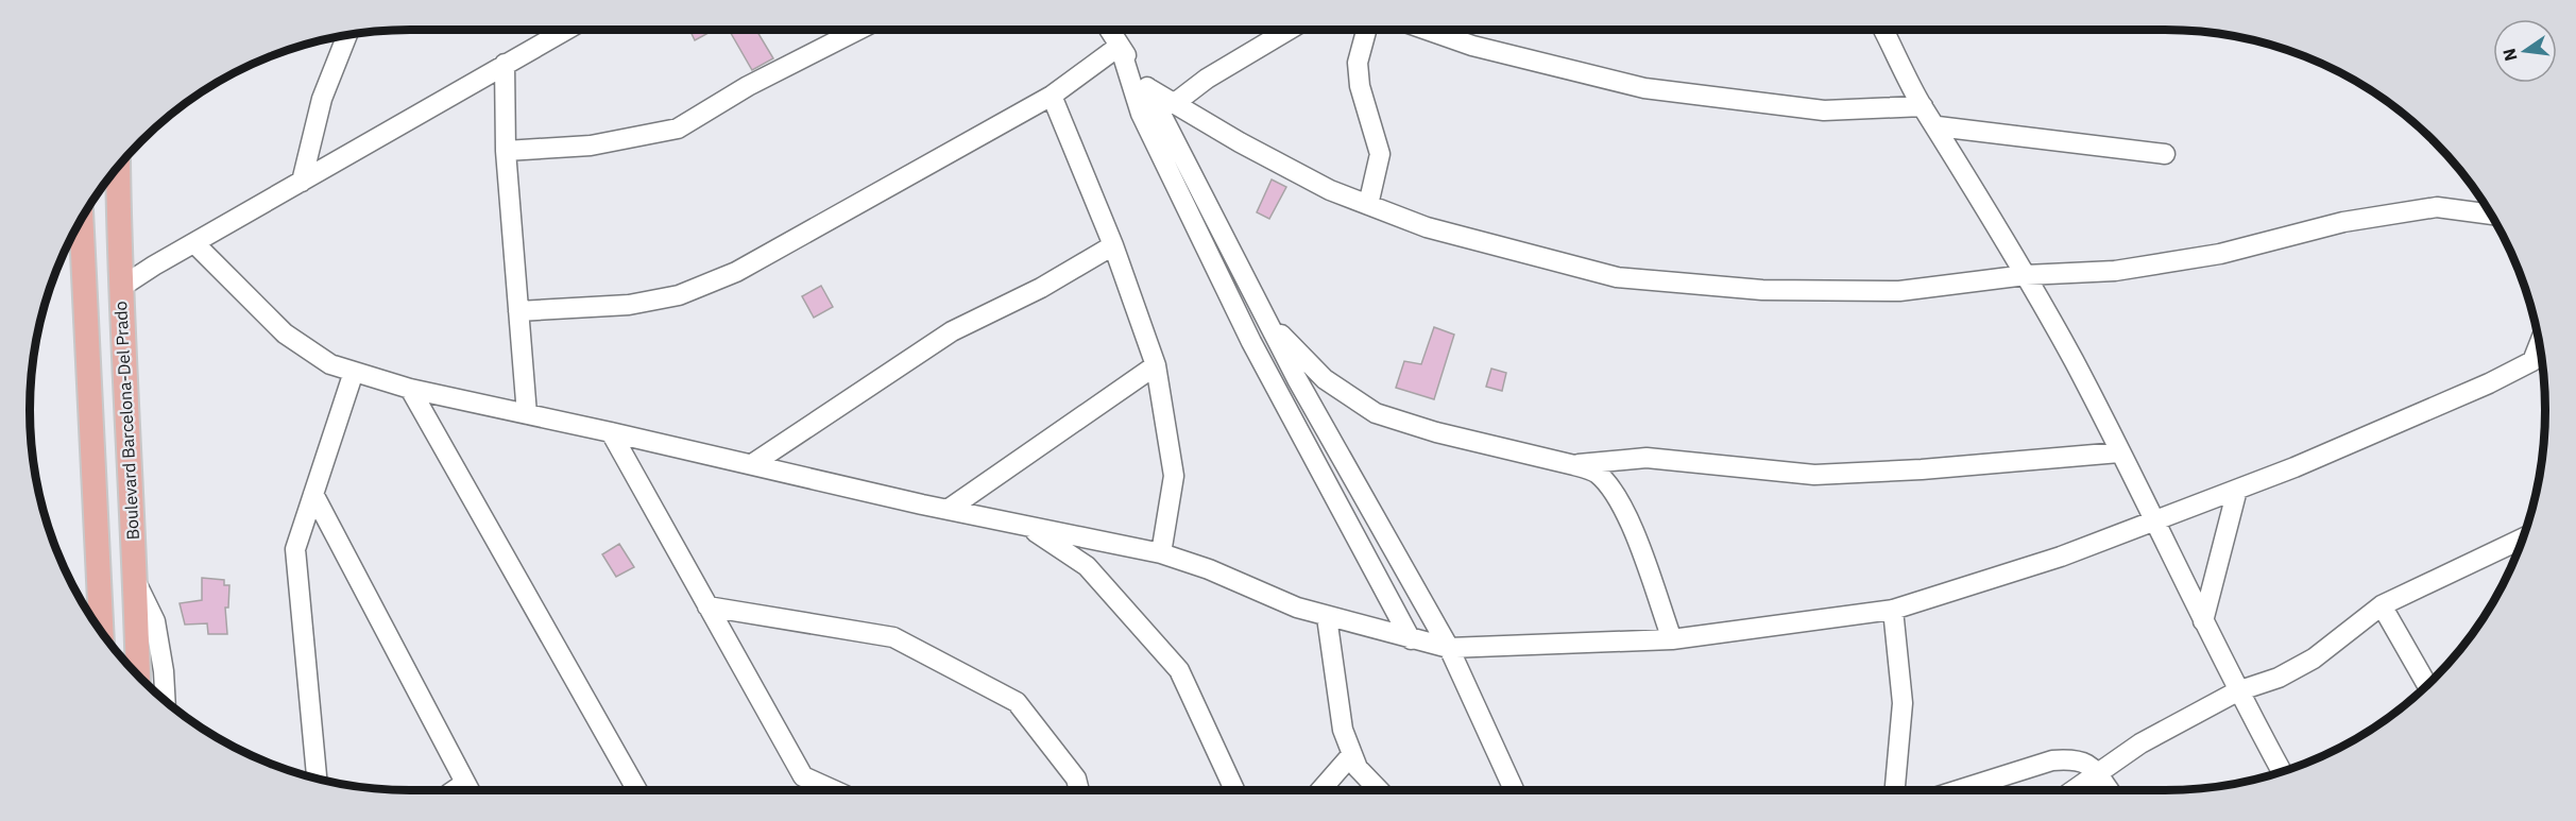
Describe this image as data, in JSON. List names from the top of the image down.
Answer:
{
  "streets": {
    "main road": ["Boulevard Barcelona-Del Prado"]
  },
  "north": "left"
}
